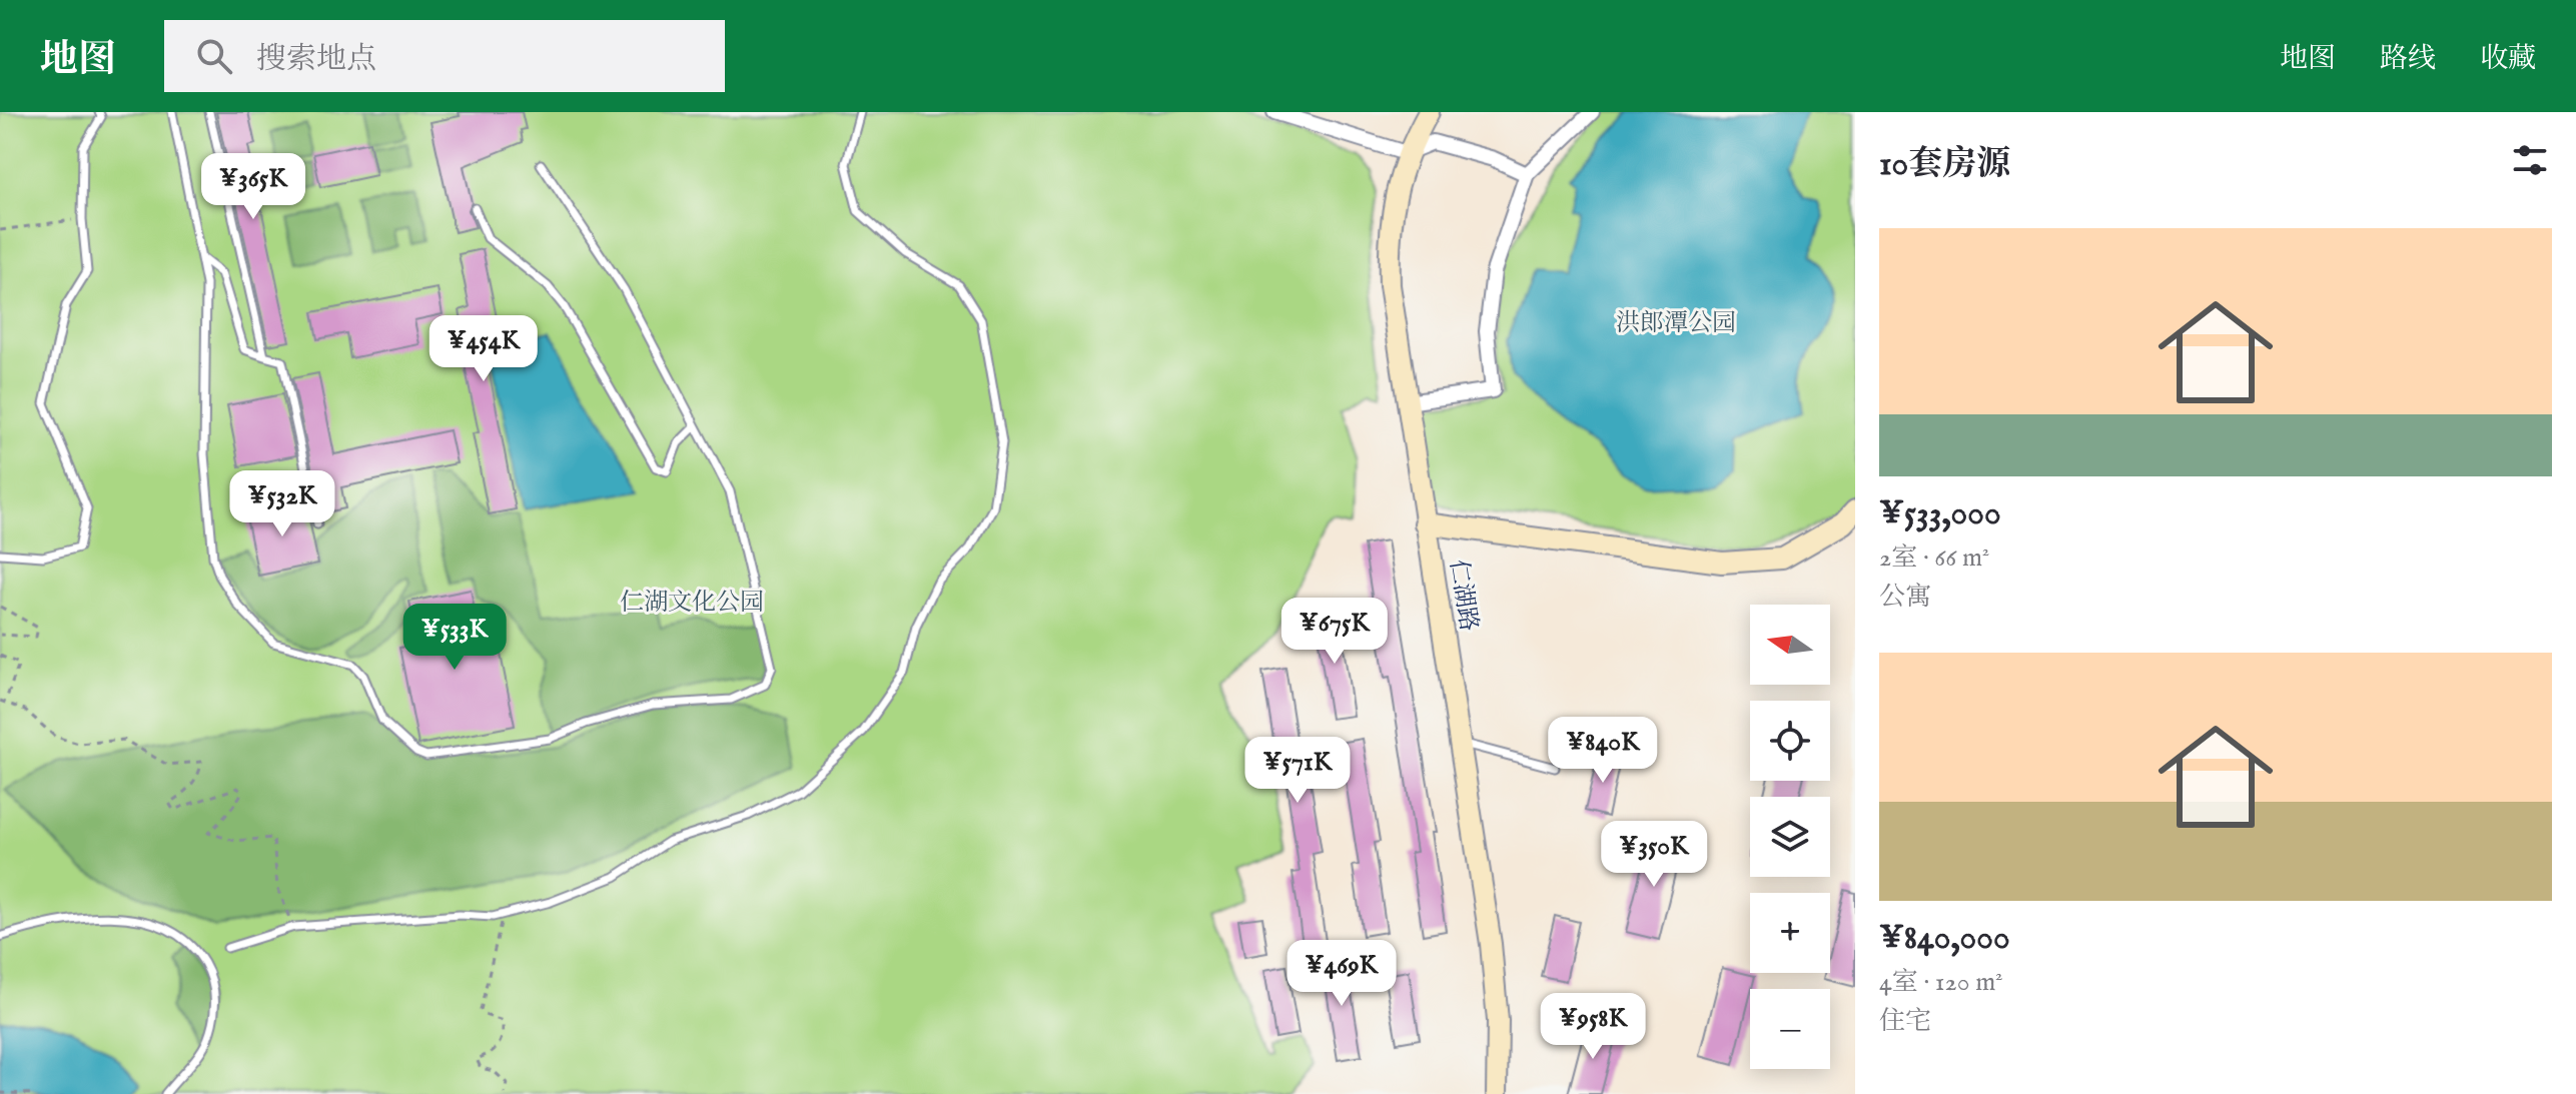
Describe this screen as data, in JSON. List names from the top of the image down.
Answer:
{
  "streets": {
    "street": ["仁湖路"]
  },
  "parks": ["洪郎潭公园", "仁湖文化公园"],
  "north": "left",
  "page": {
    "header": "地图",
    "search": "搜索地点",
    "nav": ["地图", "路线", "收藏"],
    "heading": "10套房源",
    "price": [
      "¥365K",
      "¥454K",
      "¥532K",
      "¥675K",
      "¥533K",
      "¥840K",
      "¥571K",
      "¥350K",
      "¥469K",
      "¥958K"
    ],
    "list": [
      {
        "name": "¥533,000",
        "note": "2室 · 66 m² · 公寓"
      },
      {
        "name": "¥840,000",
        "note": "4室 · 120 m² · 住宅"
      }
    ],
    "map_buttons": ["+", "−"]
  }
}
